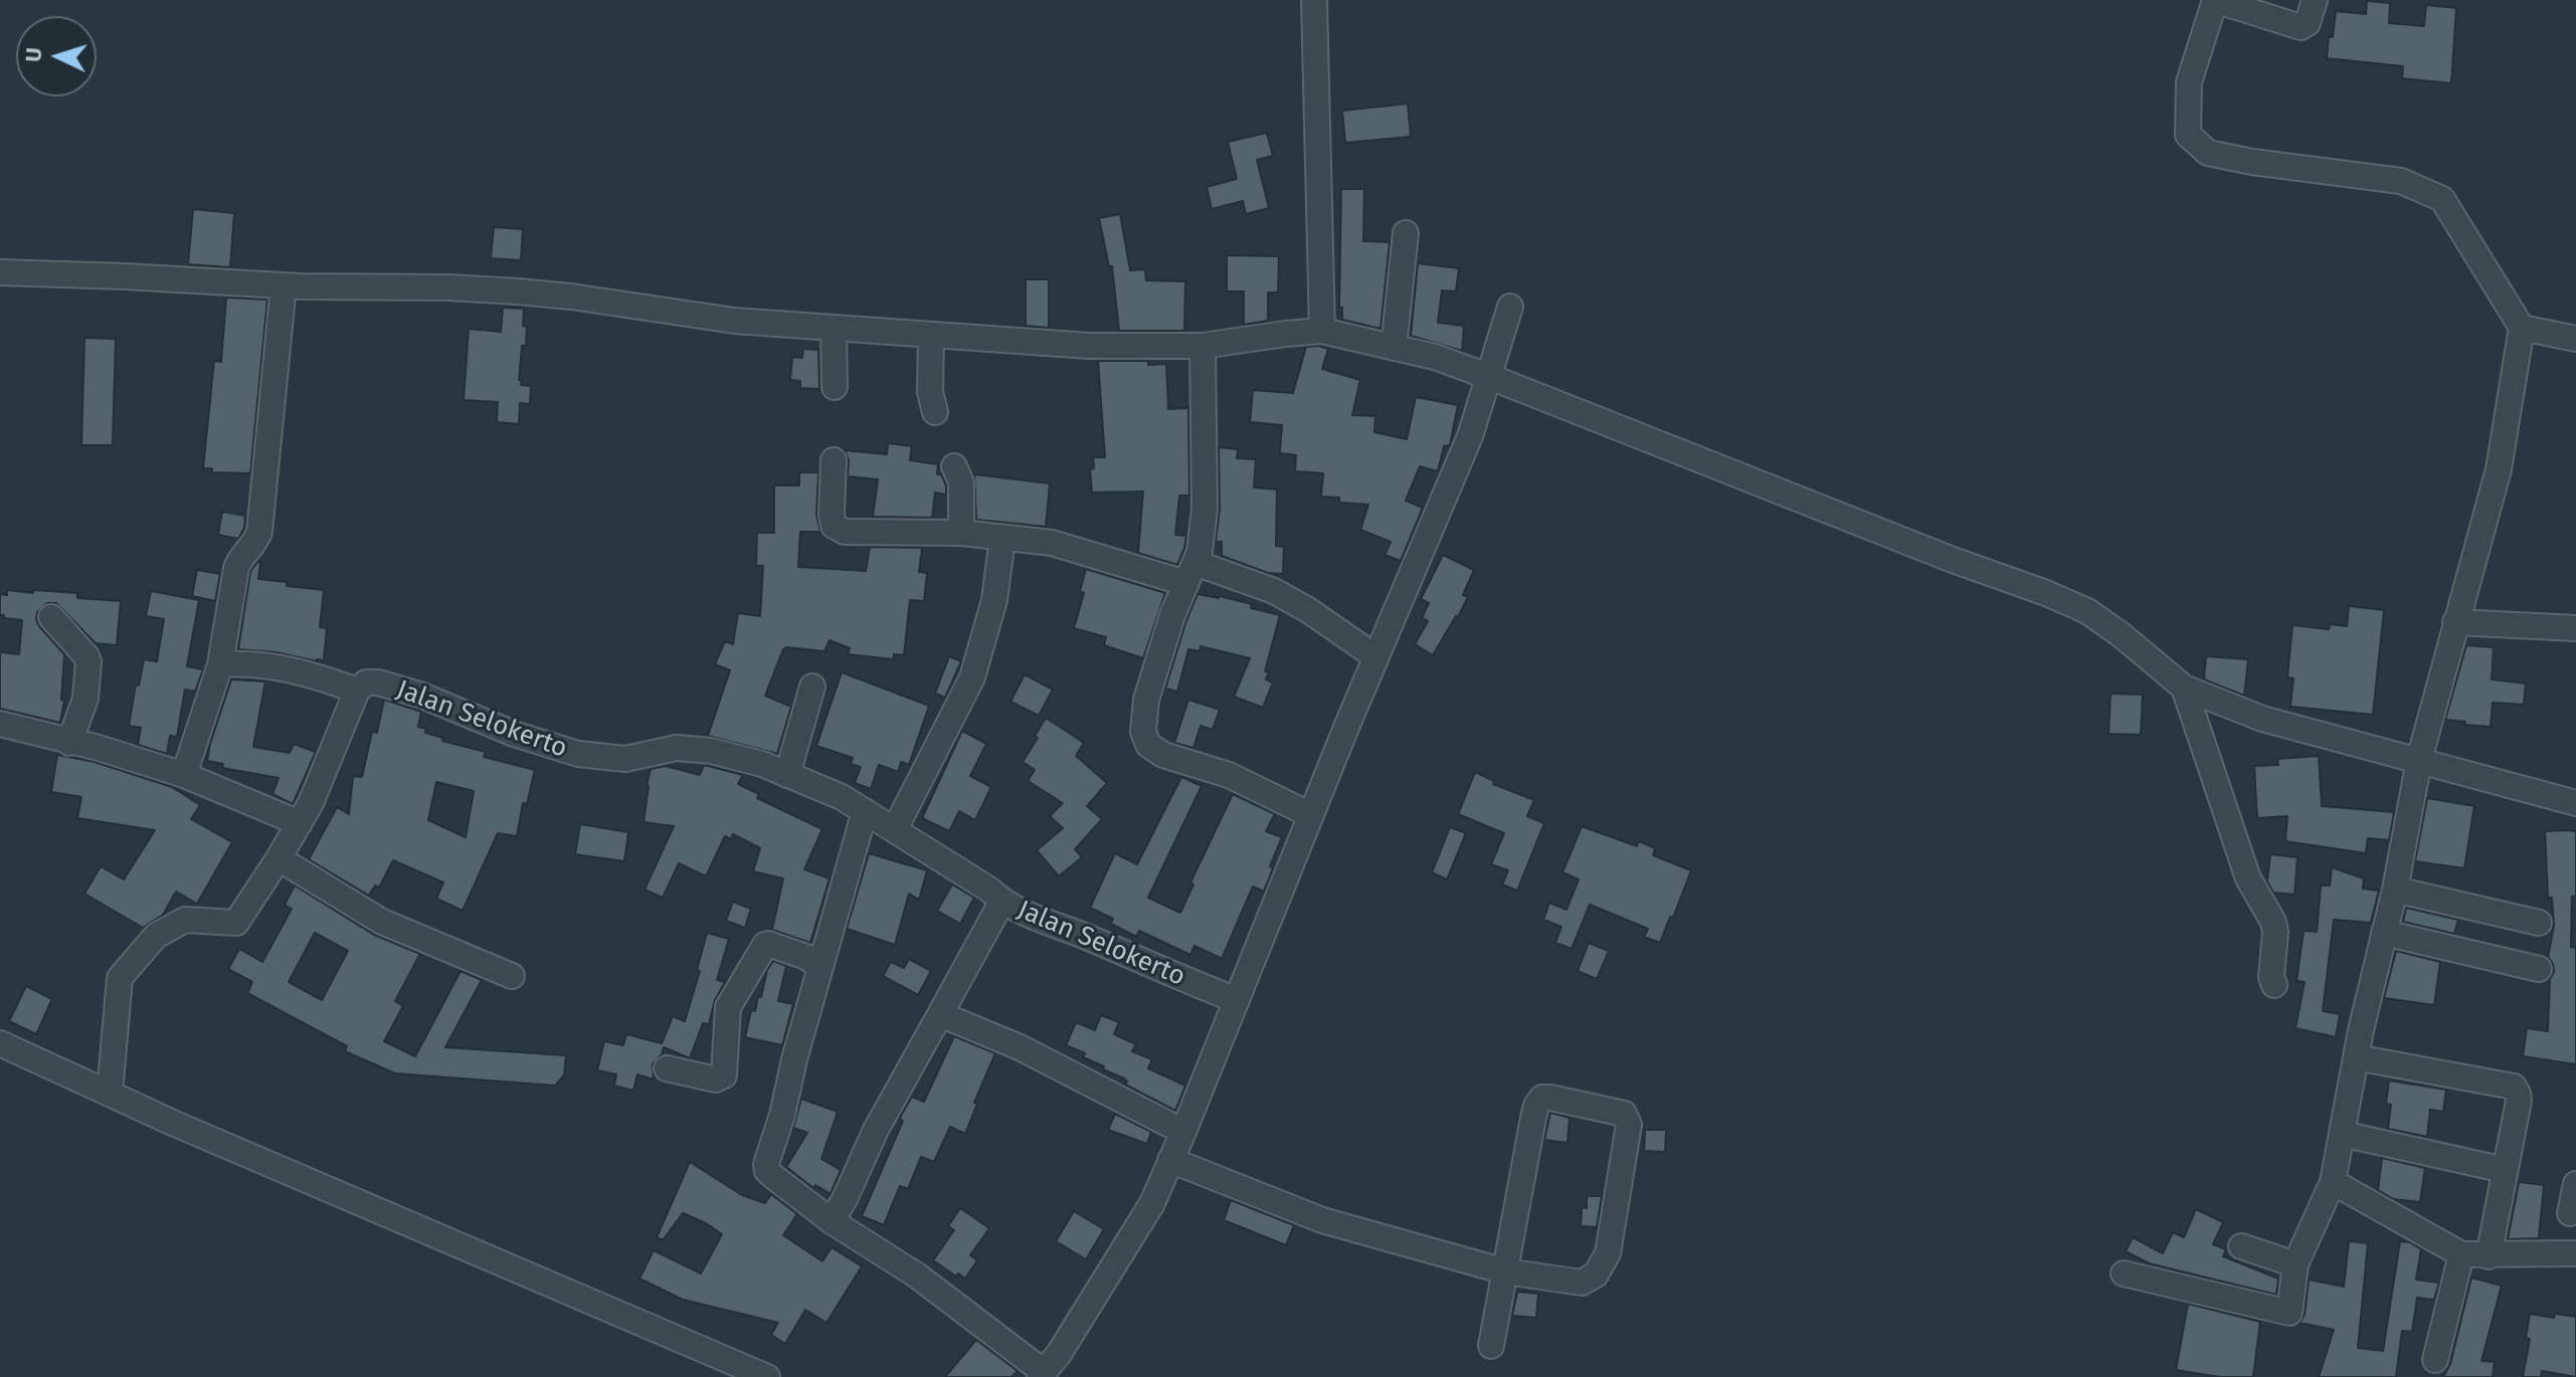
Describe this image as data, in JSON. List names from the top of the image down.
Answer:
{
  "streets": {
    "street": ["Jalan Selokerto"]
  },
  "north": "left"
}
